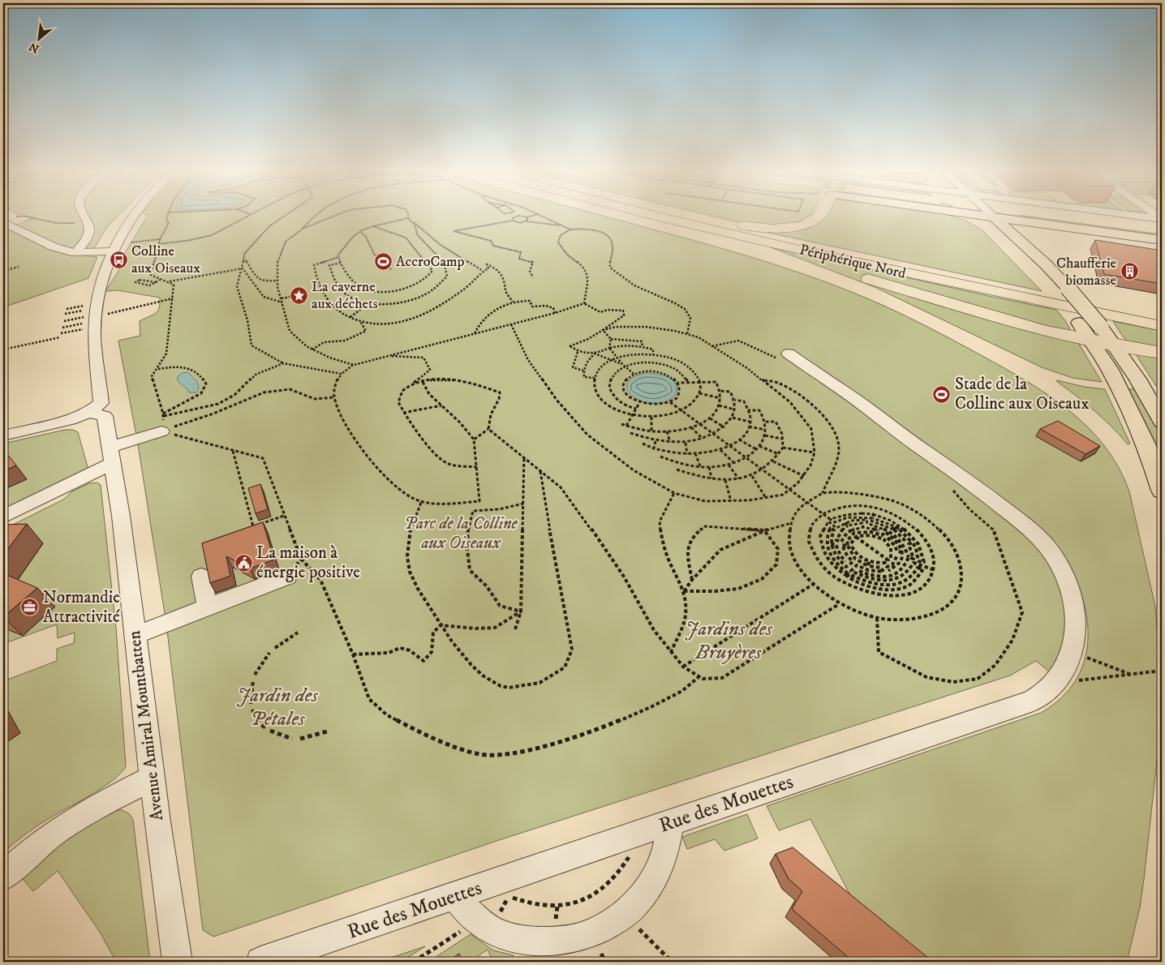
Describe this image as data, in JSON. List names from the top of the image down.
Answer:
{
  "streets": {
    "highway": ["Périphérique Nord"],
    "street": ["Avenue Amiral Mountbatten", "Rue des Mouettes"]
  },
  "parks": ["Parc de la Colline aux Oiseaux", "Jardins des Bruyères", "Jardin des Pétales"],
  "places": {
    "bus stop": ["Colline aux Oiseaux"],
    "sports": ["AccroCamp", "Stade de la Colline aux Oiseaux"],
    "building": ["Chaufferie biomasse"],
    "place": ["La caverne aux déchets"],
    "public building": ["La maison à énergie positive"],
    "office": ["Normandie Attractivité"]
  },
  "north": "bottom left"
}
